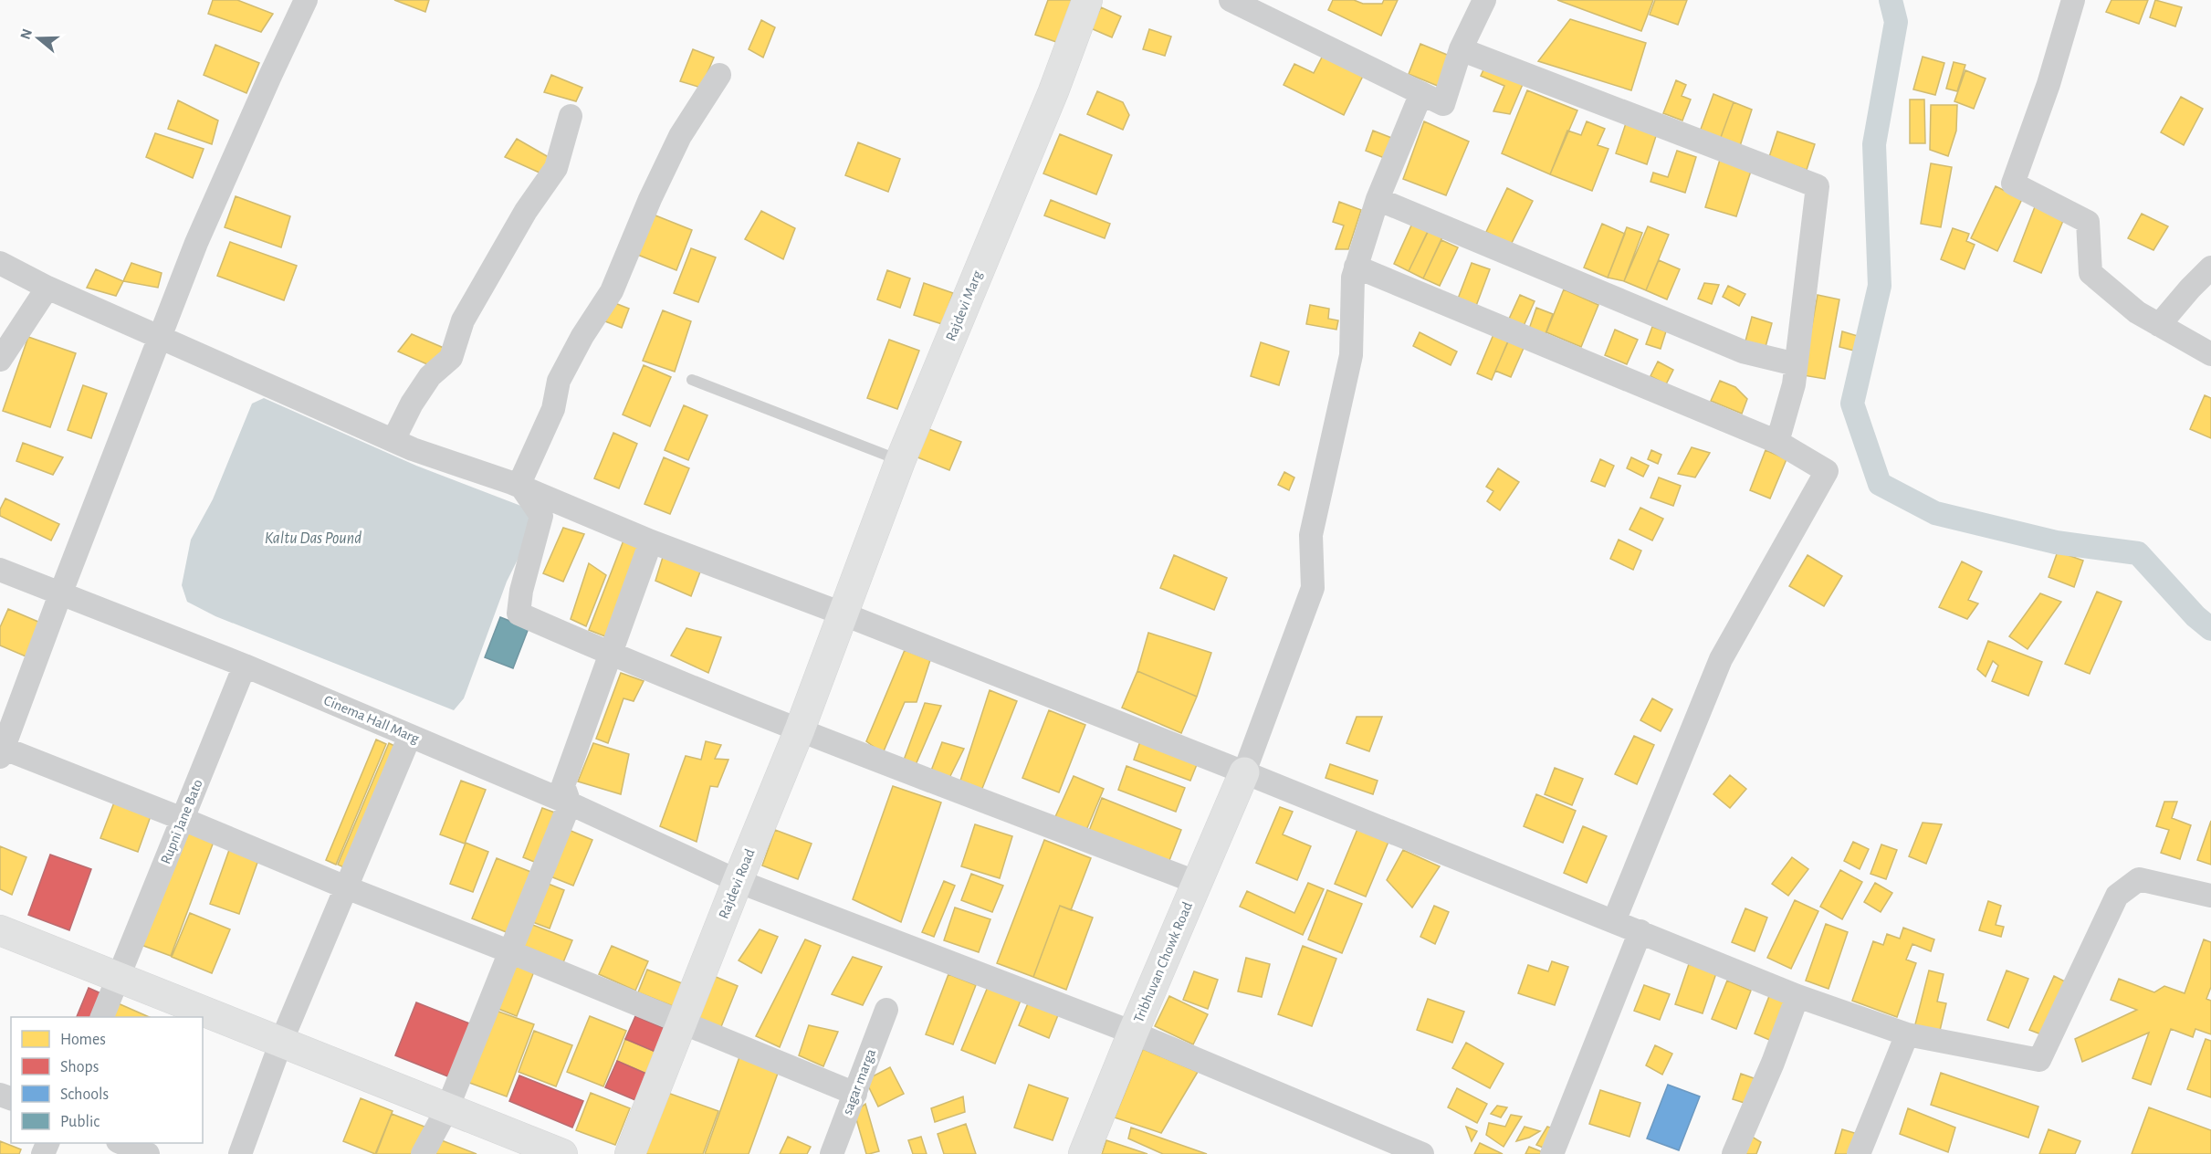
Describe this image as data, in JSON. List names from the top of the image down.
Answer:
{
  "streets": {
    "main road": ["Rajdevi Marg", "Rajdevi Road", "Tribhuvan Chowk Road"],
    "street": ["Cinema Hall Marg", "Rupni Jane Bato", "sagar marga"]
  },
  "crossings": [
    ["Rajdevi Marg", "Rajdevi Road"],
    ["Cinema Hall Marg", "Rupni Jane Bato"],
    ["Cinema Hall Marg", "Rajdevi Road"],
    ["Cinema Hall Marg", "Tribhuvan Chowk Road"]
  ],
  "water": ["Kaltu Das Pound"],
  "legend": [
    "Homes",
    "Shops",
    "Schools",
    "Public"
  ],
  "north": "left"
}
